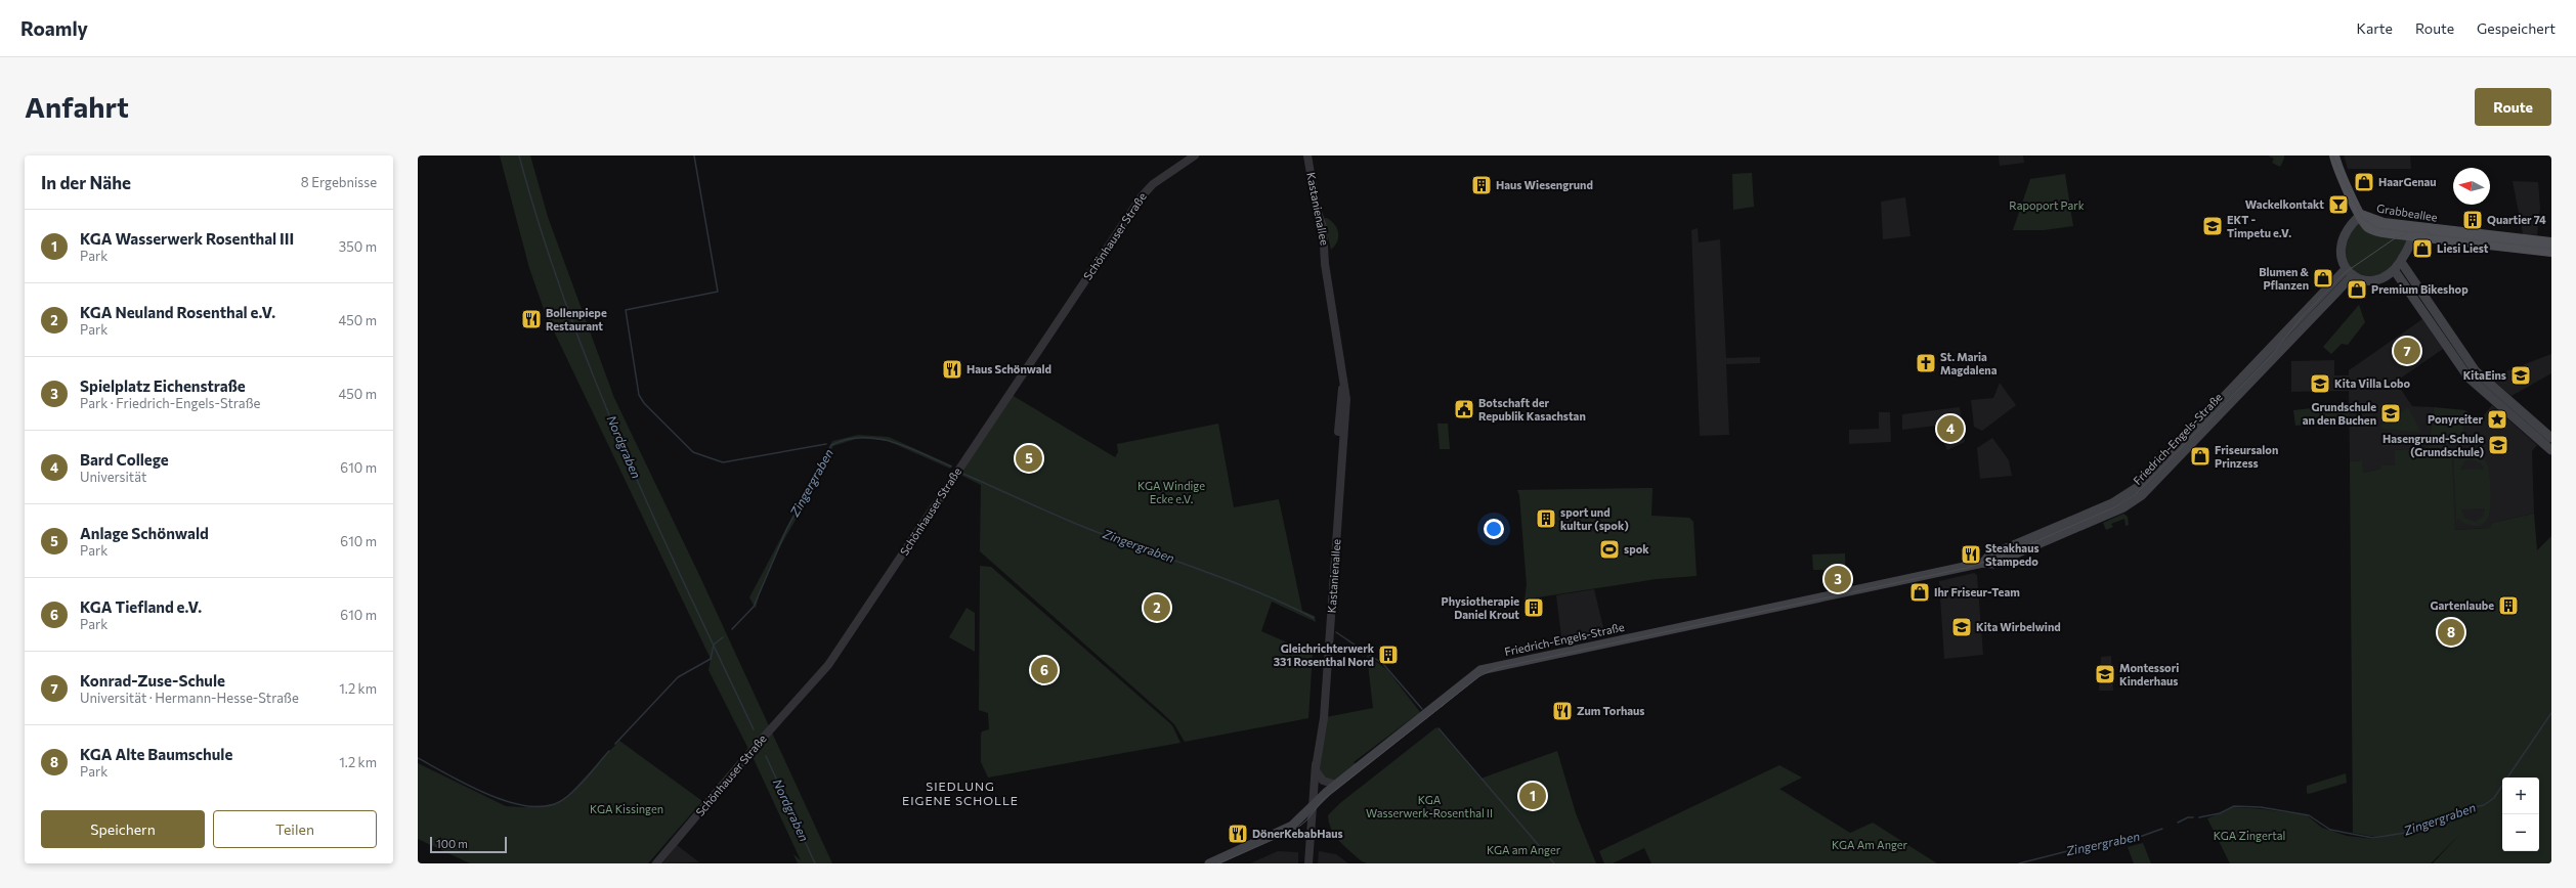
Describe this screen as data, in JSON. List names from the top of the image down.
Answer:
{
  "streets": {
    "main road": ["Grabbeallee", "Friedrich-Engels-Straße"],
    "street": ["Kastanienallee", "Schönhauser Straße"]
  },
  "crossings": [
    ["Kastanienallee", "Friedrich-Engels-Straße"]
  ],
  "districts": ["SIEDLUNG EIGENE SCHOLLE"],
  "water": ["Nordgraben", "Zingergraben"],
  "parks": [
    "Rapoport Park",
    "KGA Windige Ecke e.V.",
    "KGA Wasserwerk-Rosenthal II",
    "KGA Kissingen",
    "KGA Zingertal",
    "KGA Am Anger",
    "KGA am Anger"
  ],
  "places": {
    "shop": [
      "HaarGenau",
      "Liesi Liest",
      "Blumen & Pflanzen",
      "Premium Bikeshop",
      "Friseursalon Prinzess",
      "Ihr Friseur-Team"
    ],
    "building": [
      "Haus Wiesengrund",
      "Quartier 74",
      "sport und kultur (spok)",
      "Gartenlaube",
      "Physiotherapie Daniel Krout",
      "Gleichrichterwerk 331 Rosenthal Nord"
    ],
    "bar": ["Wackelkontakt"],
    "school or university": [
      "EKT - Timpetu e.V.",
      "KitaEins",
      "Kita Villa Lobo",
      "Grundschule an den Buchen",
      "Hasengrund-Schule (Grundschule)",
      "Kita Wirbelwind",
      "Montessori Kinderhaus"
    ],
    "restaurant": [
      "Bollenpiepe Restaurant",
      "Haus Schönwald",
      "Steakhaus Stampedo",
      "Zum Torhaus",
      "DönerKebabHaus"
    ],
    "church": ["St. Maria Magdalena"],
    "public building": ["Botschaft der Republik Kasachstan"],
    "place": ["Ponyreiter"],
    "sports": ["spok"]
  },
  "scale_bar": "100 m",
  "north": "left",
  "page": {
    "header": "Roamly",
    "nav": ["Karte", "Route", "Gespeichert"],
    "buttons": [
      "Route",
      ["Speichern", "Teilen"]
    ],
    "title": "Anfahrt",
    "heading": ["In der Nähe", "8 Ergebnisse"],
    "list": [
      {
        "mark": "1",
        "name": "KGA Wasserwerk Rosenthal III",
        "note": "Park",
        "value": "350 m"
      },
      {
        "mark": "2",
        "name": "KGA Neuland Rosenthal e.V.",
        "note": "Park",
        "value": "450 m"
      },
      {
        "mark": "3",
        "name": "Spielplatz Eichenstraße",
        "note": "Park · Friedrich-Engels-Straße",
        "value": "450 m"
      },
      {
        "mark": "4",
        "name": "Bard College",
        "note": "Universität",
        "value": "610 m"
      },
      {
        "mark": "5",
        "name": "Anlage Schönwald",
        "note": "Park",
        "value": "610 m"
      },
      {
        "mark": "6",
        "name": "KGA Tiefland e.V.",
        "note": "Park",
        "value": "610 m"
      },
      {
        "mark": "7",
        "name": "Konrad-Zuse-Schule",
        "note": "Universität · Hermann-Hesse-Straße",
        "value": "1.2 km"
      },
      {
        "mark": "8",
        "name": "KGA Alte Baumschule",
        "note": "Park",
        "value": "1.2 km"
      }
    ],
    "pins": [
      "7",
      "4",
      "5",
      "3",
      "2",
      "8",
      "6",
      "1"
    ],
    "map_buttons": ["+", "−"],
    "scale": "100 m"
  }
}
